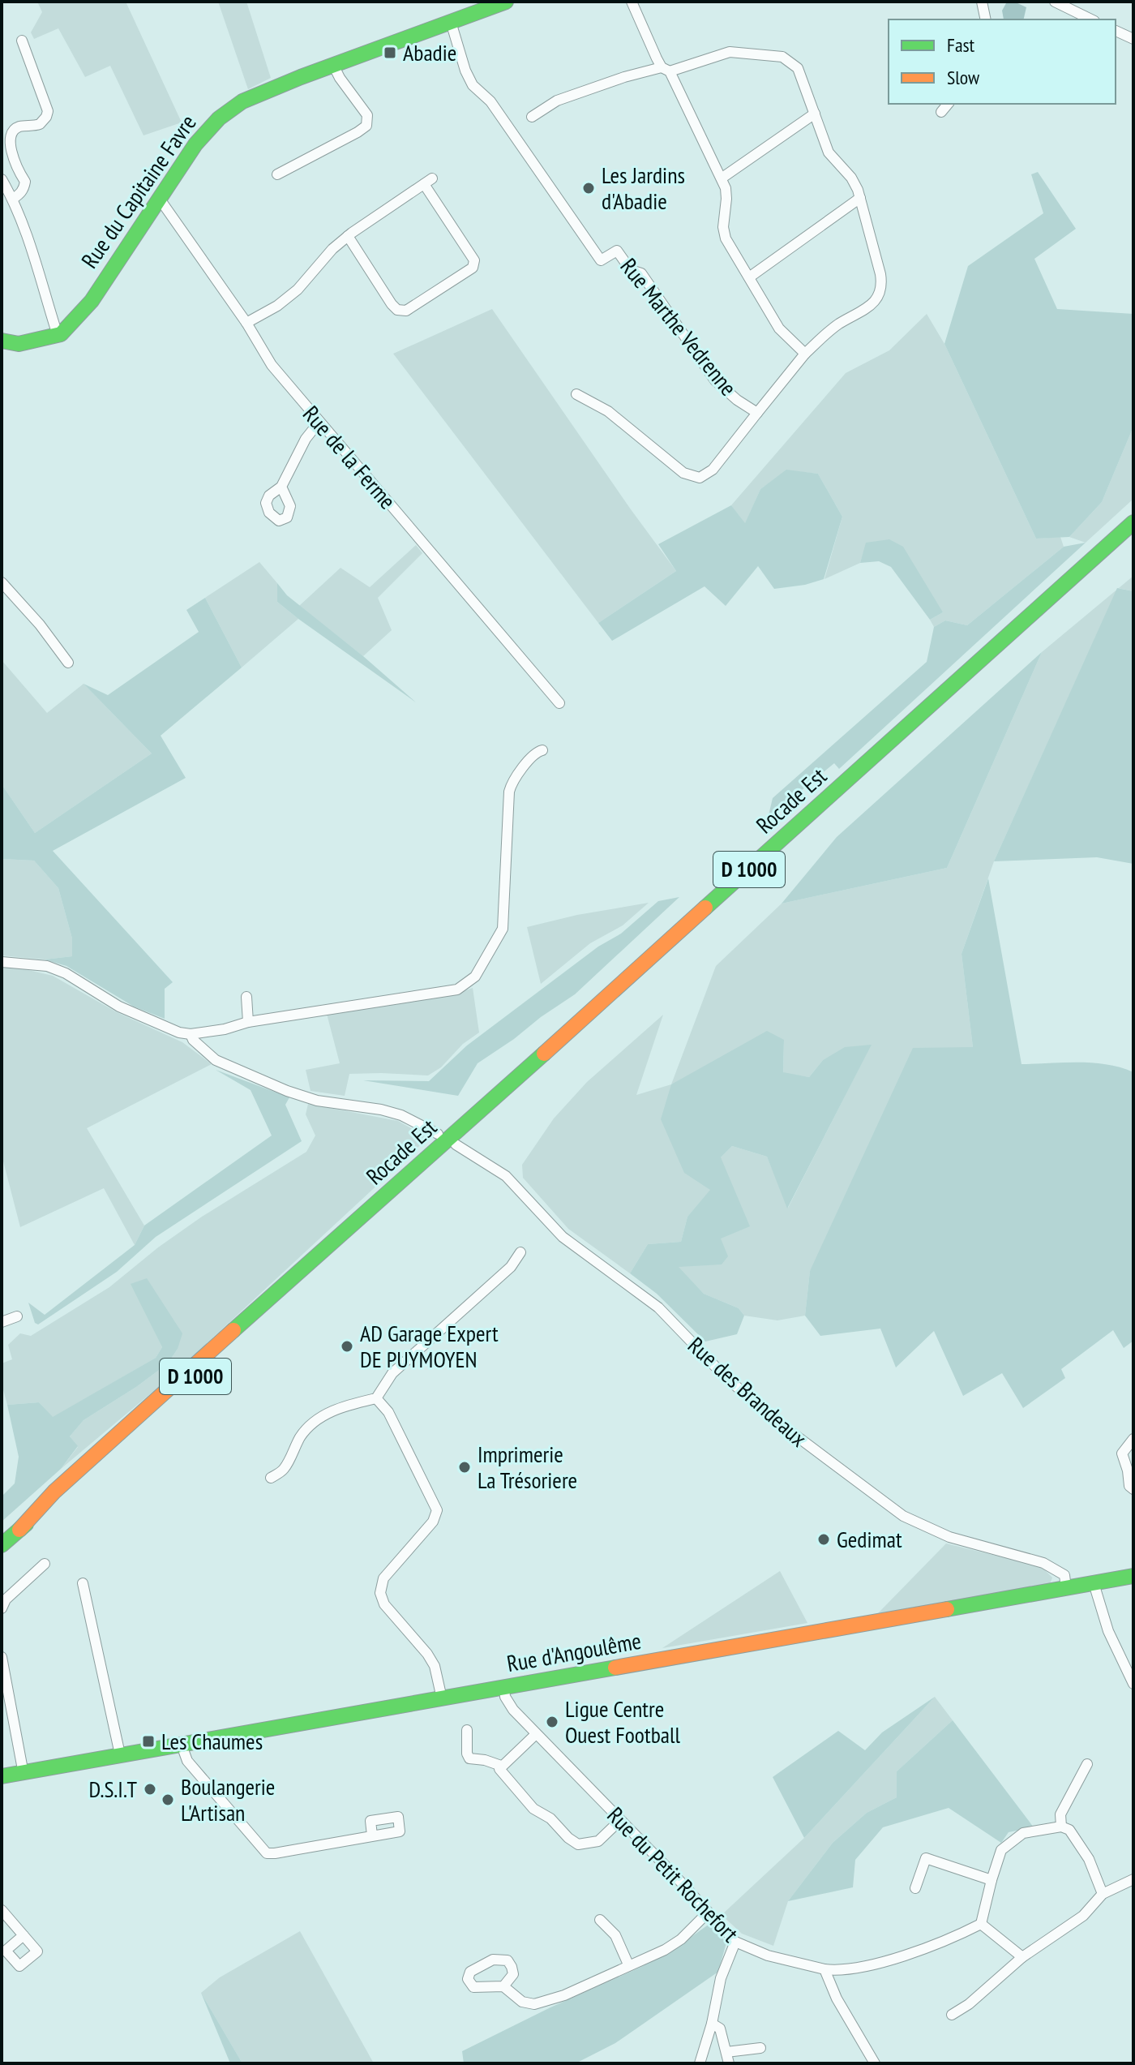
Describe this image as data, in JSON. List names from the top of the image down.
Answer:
{
  "streets": {
    "street": [
      "Rue du Capitaine Favre",
      "Rue Marthe Vedrenne",
      "Rue de la Ferme",
      "Rocade Est",
      "D 1000",
      "Rue des Brandeaux",
      "Rue d'Angoulême",
      "Rue du Petit Rochefort"
    ]
  },
  "crossings": [
    ["Rue du Capitaine Favre", "Rue Marthe Vedrenne"],
    ["Rue du Capitaine Favre", "Rue de la Ferme"],
    ["Rue des Brandeaux", "Rue d'Angoulême"],
    ["Rue d'Angoulême", "Rue du Petit Rochefort"]
  ],
  "places": {
    "transit": ["Abadie", "Les Chaumes"],
    "other": [
      "Les Jardins d'Abadie",
      "AD Garage Expert DE PUYMOYEN",
      "Imprimerie La Trésoriere",
      "Gedimat",
      "Ligue Centre Ouest Football",
      "D.S.I.T",
      "Boulangerie L'Artisan"
    ]
  },
  "legend": ["Fast", "Slow"]
}
